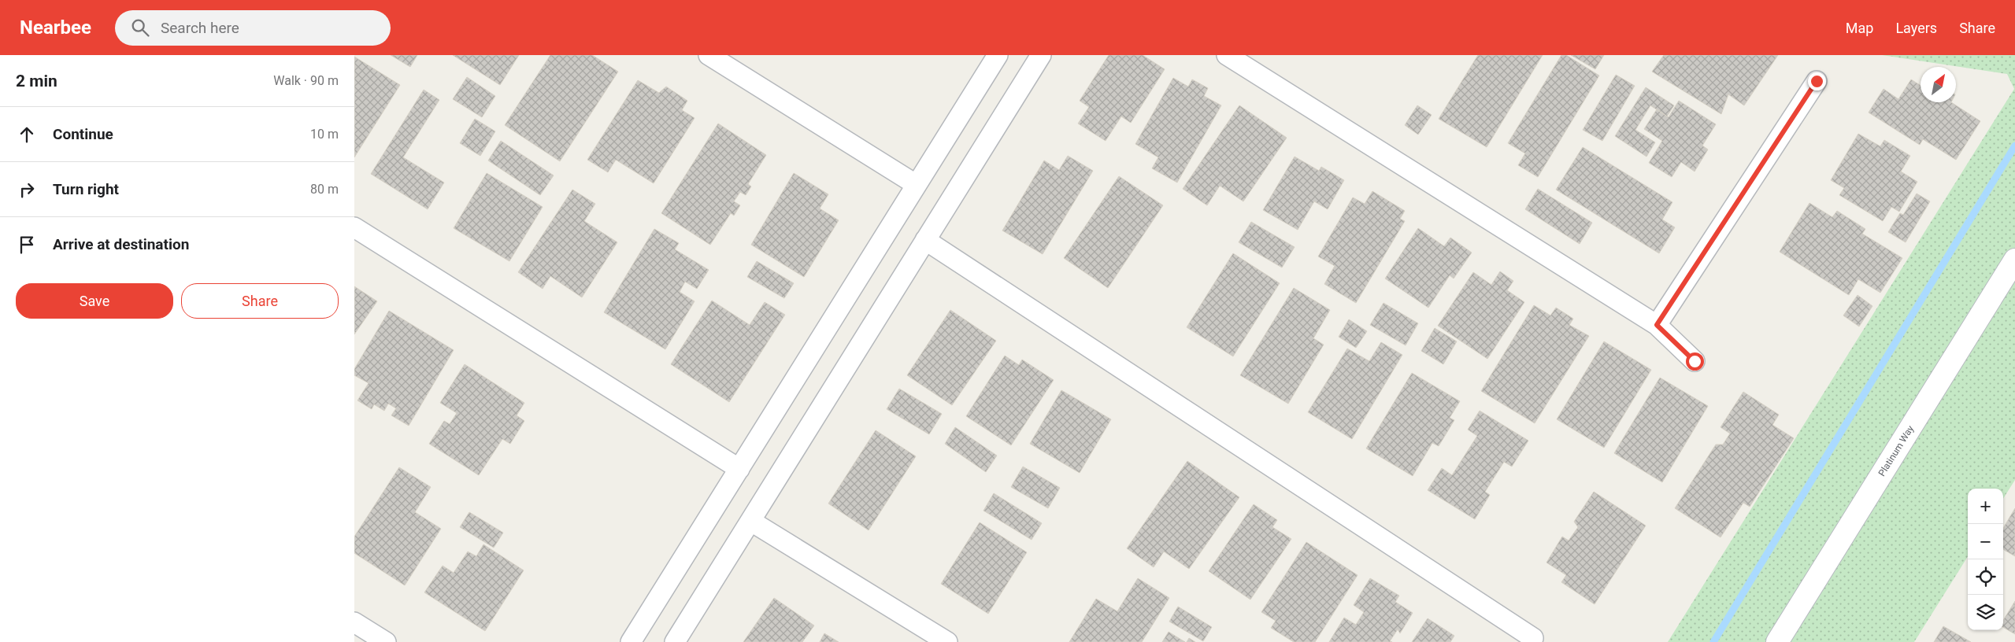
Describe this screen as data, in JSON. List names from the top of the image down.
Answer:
{
  "streets": {
    "street": ["Platinum Way"]
  },
  "north": "top right",
  "page": {
    "header": "Nearbee",
    "search": "Search here",
    "nav": ["Map", "Layers", "Share"],
    "heading": ["2 min", "Walk · 90 m"],
    "list": [
      ["Continue", "10 m"],
      ["Turn right", "80 m"],
      "Arrive at destination"
    ],
    "buttons": ["Save", "Share"],
    "map_buttons": ["+", "−"]
  }
}
